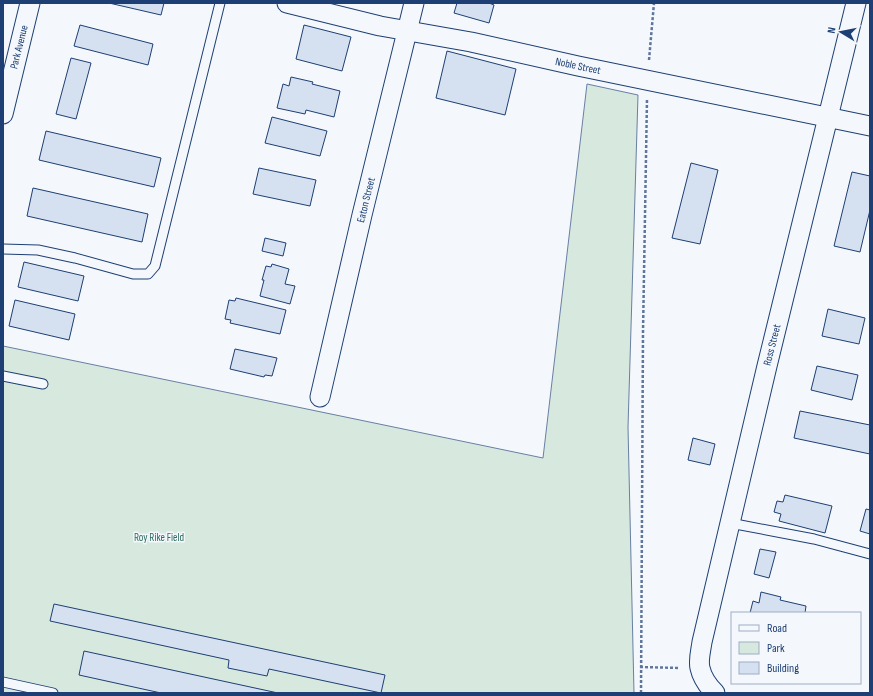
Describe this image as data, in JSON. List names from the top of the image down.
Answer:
{
  "streets": {
    "street": [
      "Park Avenue",
      "Noble Street",
      "Eaton Street",
      "Ross Street"
    ]
  },
  "crossings": [
    ["Noble Street", "Eaton Street"],
    ["Noble Street", "Ross Street"]
  ],
  "parks": ["Roy Rike Field"],
  "legend": ["Road", "Park", "Building"],
  "north": "left"
}
